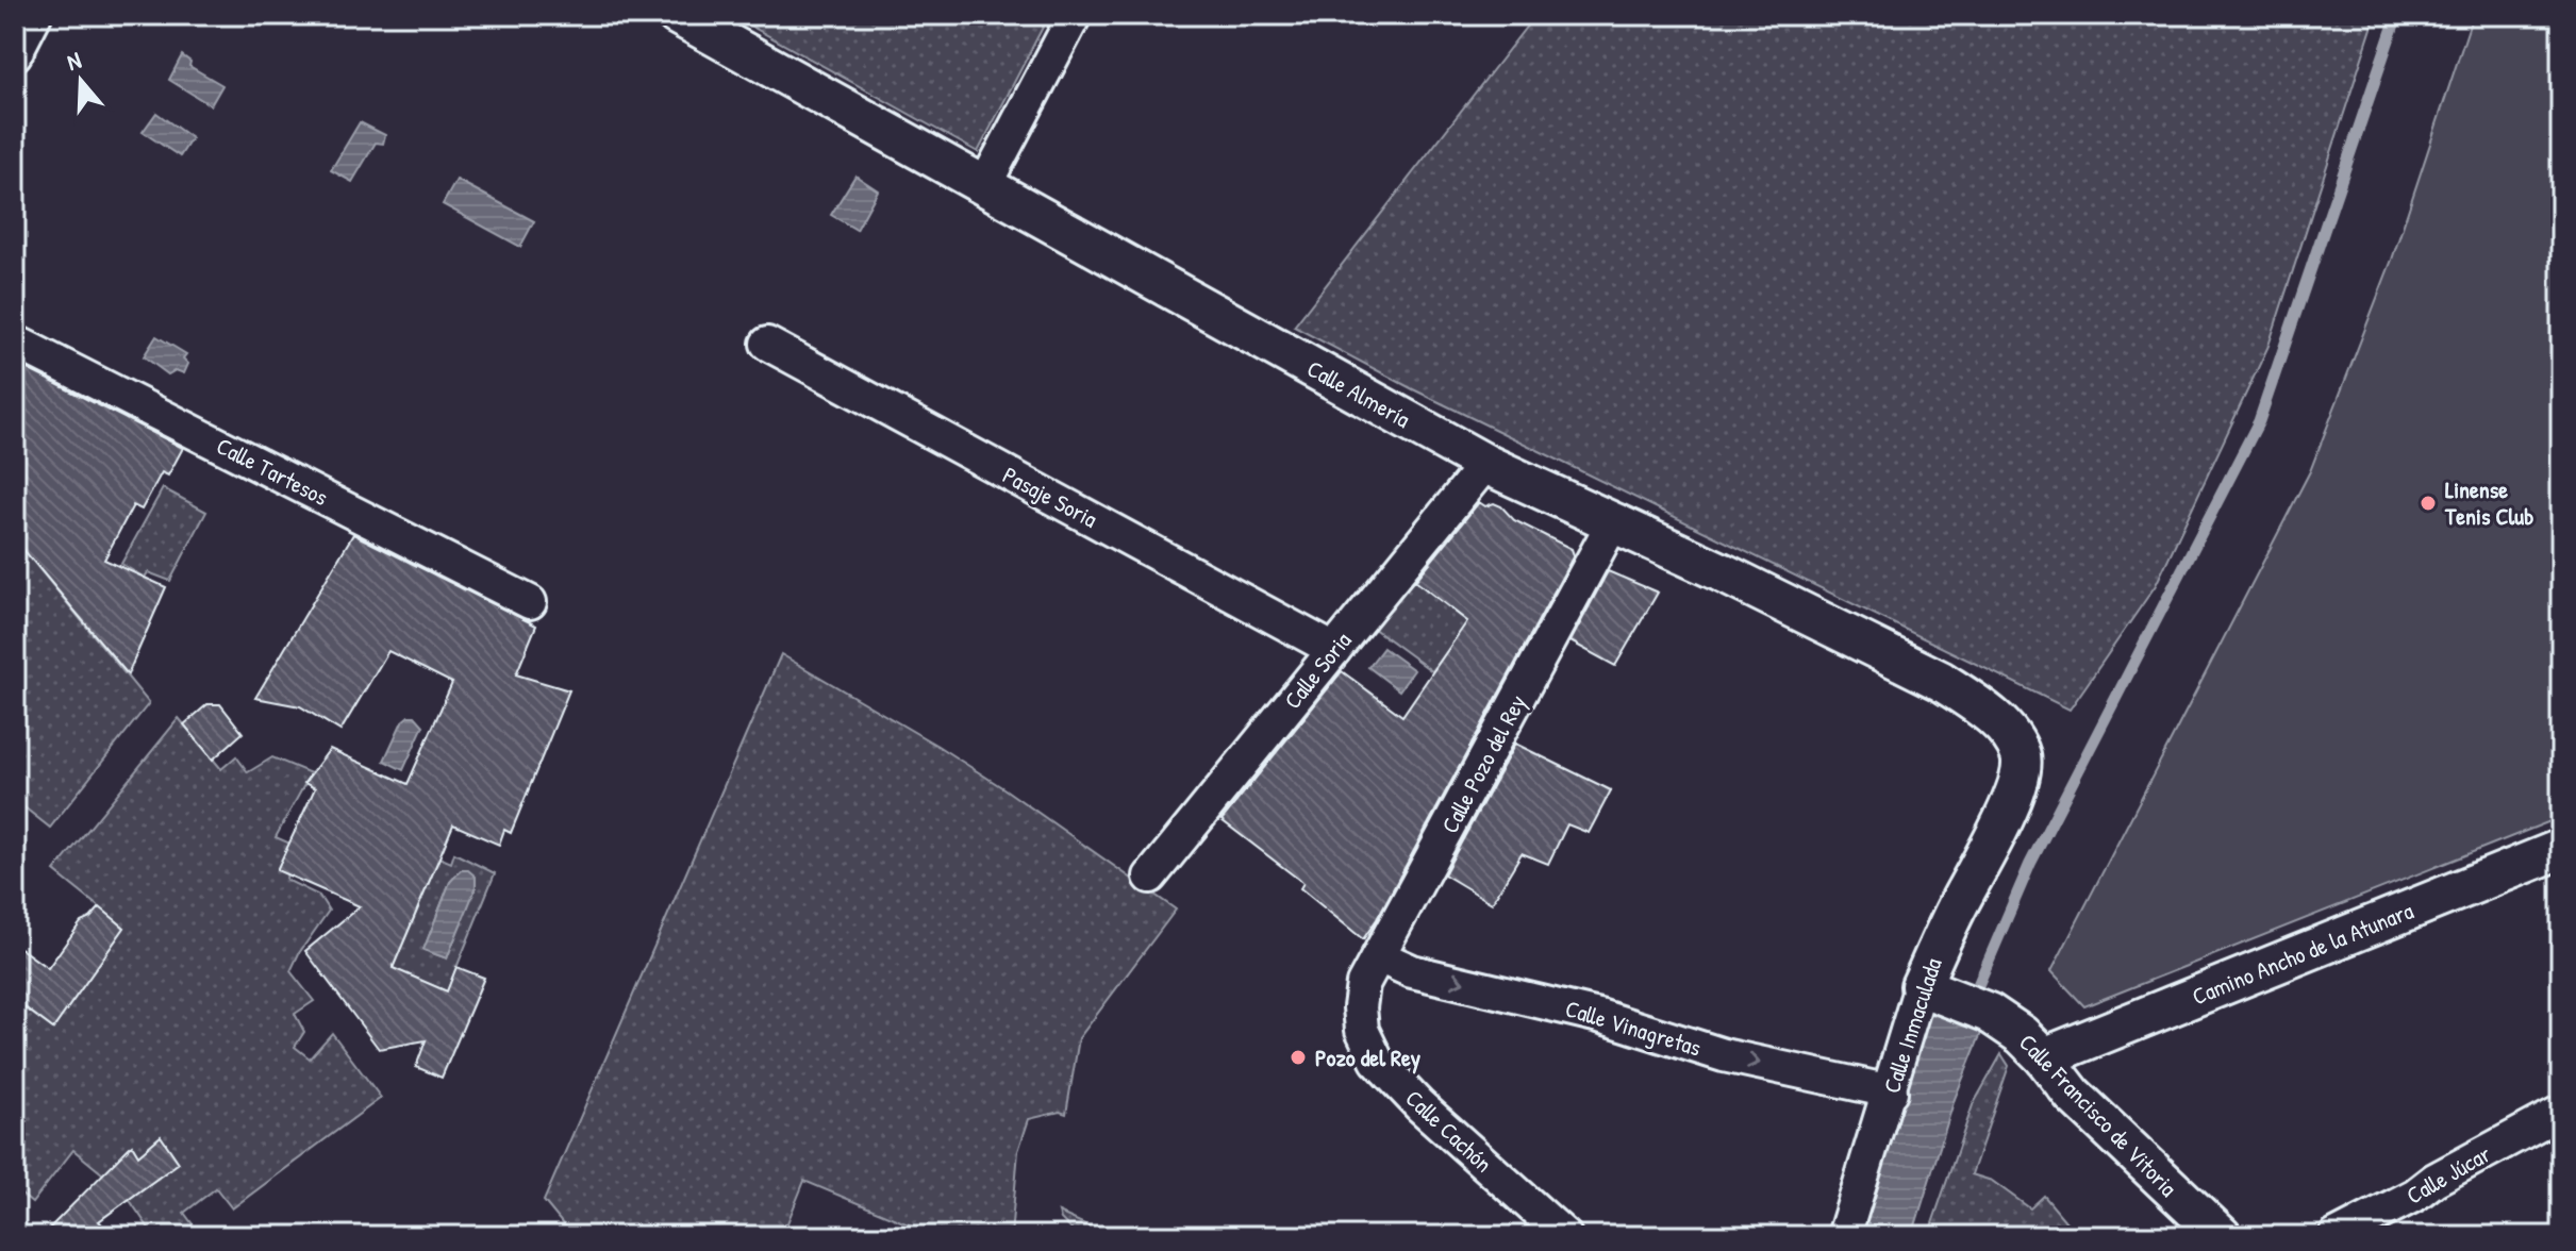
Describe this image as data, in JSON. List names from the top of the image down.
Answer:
{
  "streets": {
    "street": [
      "Calle Almería",
      "Calle Tartesos",
      "Pasaje Soria",
      "Calle Soria",
      "Calle Pozo del Rey",
      "Camino Ancho de la Atunara",
      "Calle Inmaculada",
      "Calle Vinagretas",
      "Calle Francisco de Vitoria",
      "Calle Cachón",
      "Calle Júcar"
    ]
  },
  "crossings": [
    ["Calle Almería", "Calle Soria"],
    ["Calle Almería", "Calle Pozo del Rey"],
    ["Calle Almería", "Calle Inmaculada"],
    ["Pasaje Soria", "Calle Soria"],
    ["Calle Pozo del Rey", "Calle Vinagretas"],
    ["Calle Pozo del Rey", "Calle Cachón"],
    ["Camino Ancho de la Atunara", "Calle Francisco de Vitoria"],
    ["Calle Inmaculada", "Calle Vinagretas"],
    ["Calle Inmaculada", "Calle Francisco de Vitoria"]
  ],
  "one_way": ["Calle Vinagretas"],
  "places": ["Linense Tenis Club", "Pozo del Rey"],
  "north": "top"
}
